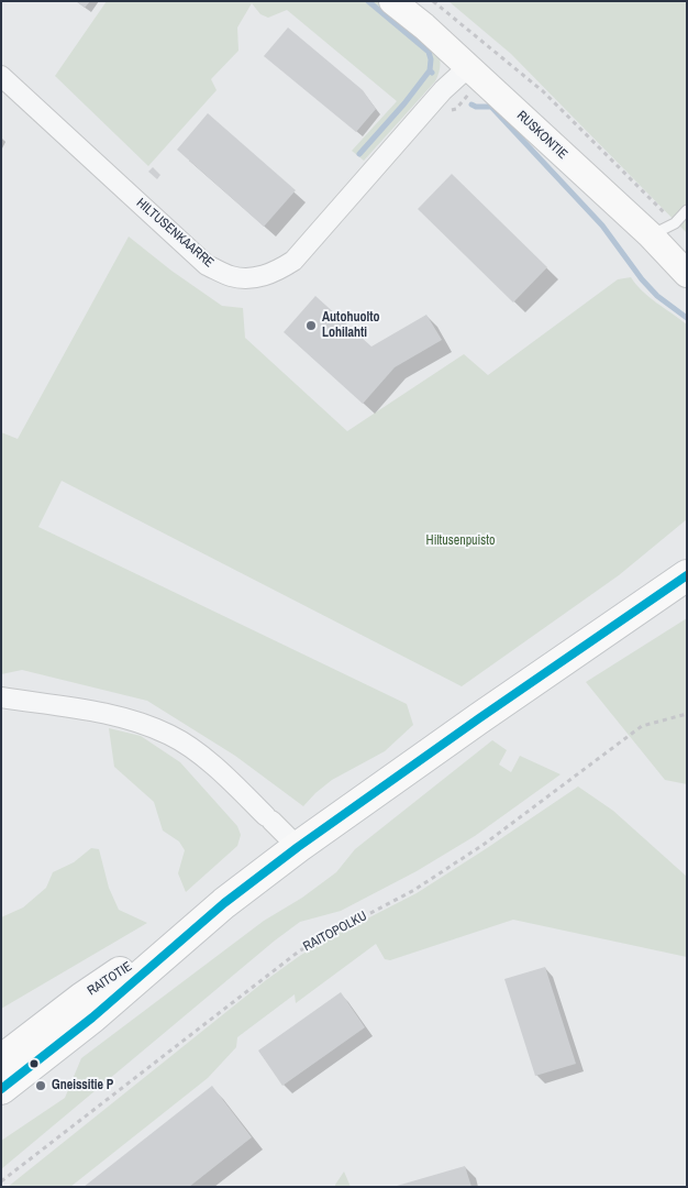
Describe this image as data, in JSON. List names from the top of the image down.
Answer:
{
  "streets": {
    "main road": ["RUSKONTIE", "RAITOTIE"],
    "street": ["HILTUSENKAARRE"],
    "path": ["RAITOPOLKU"]
  },
  "crossings": [
    ["RUSKONTIE", "HILTUSENKAARRE"]
  ],
  "parks": ["Hiltusenpuisto"],
  "places": ["Autohuolto Lohilahti", "Gneissitie P"]
}
